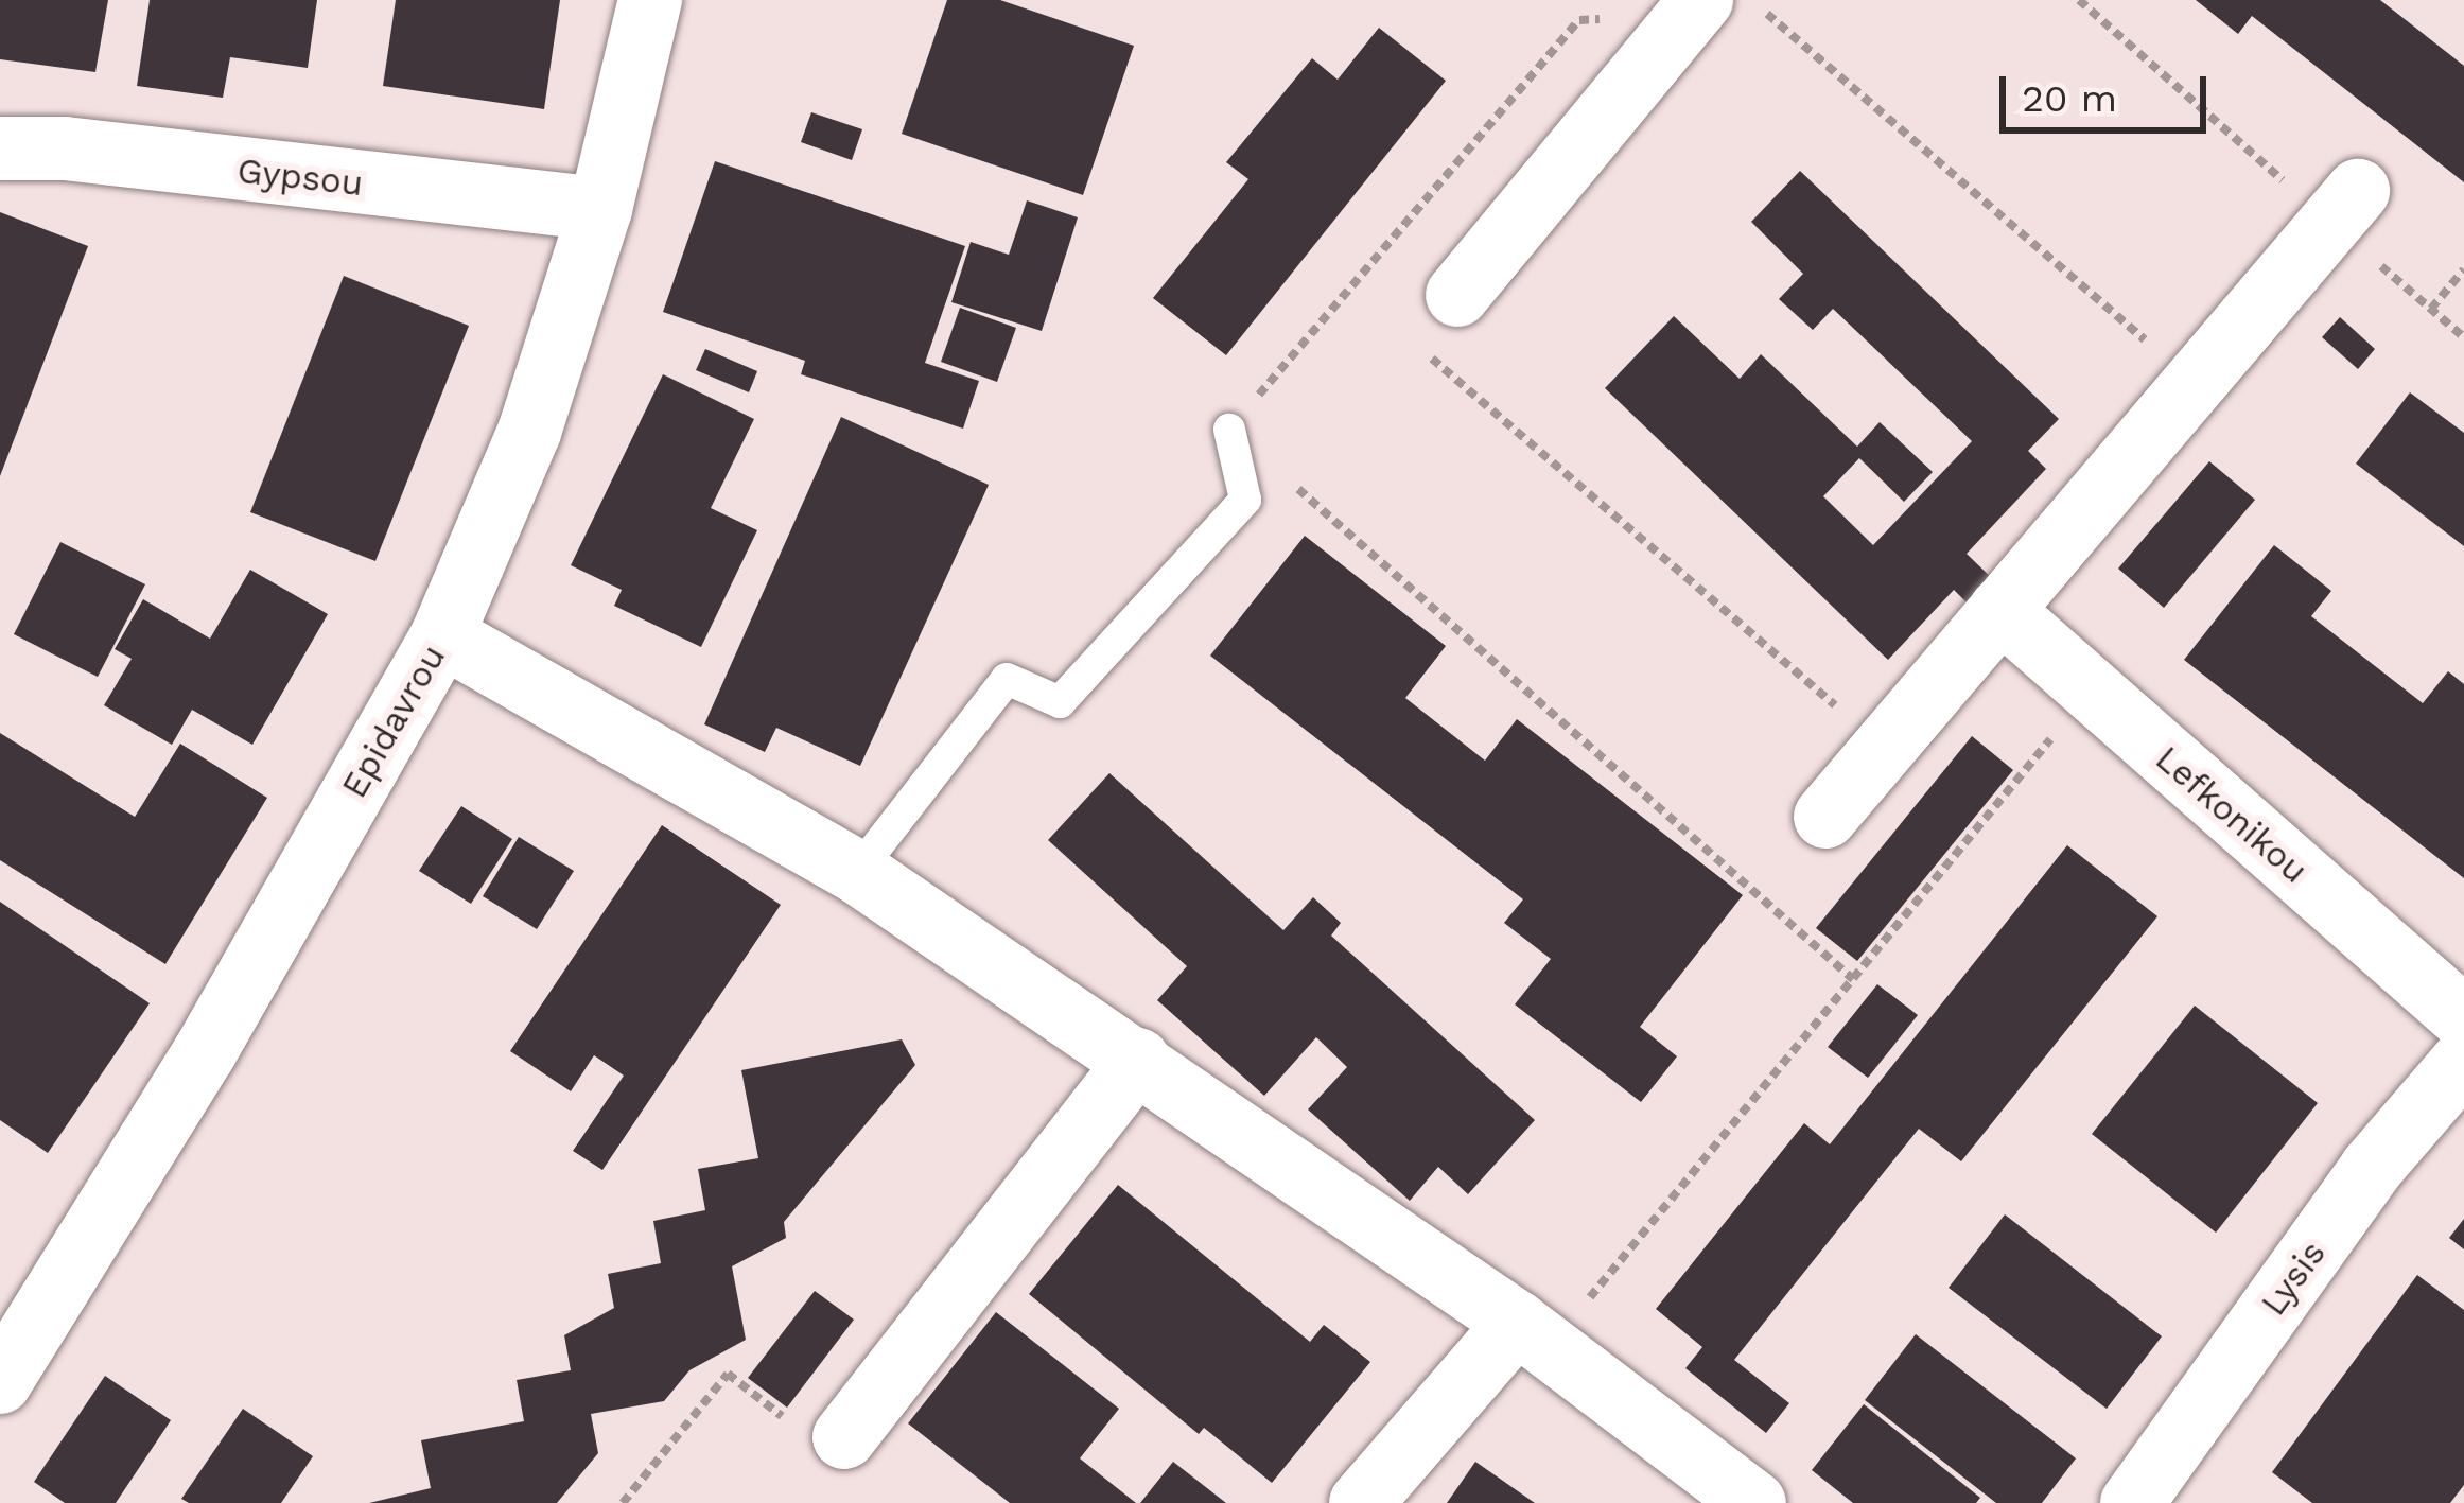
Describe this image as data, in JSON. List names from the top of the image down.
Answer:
{
  "streets": {
    "street": [
      "Gypsou",
      "Epidavrou",
      "Lefkonikou",
      "Lysis"
    ]
  },
  "crossings": [
    ["Gypsou", "Epidavrou"]
  ],
  "scale_bar": "20 m"
}
